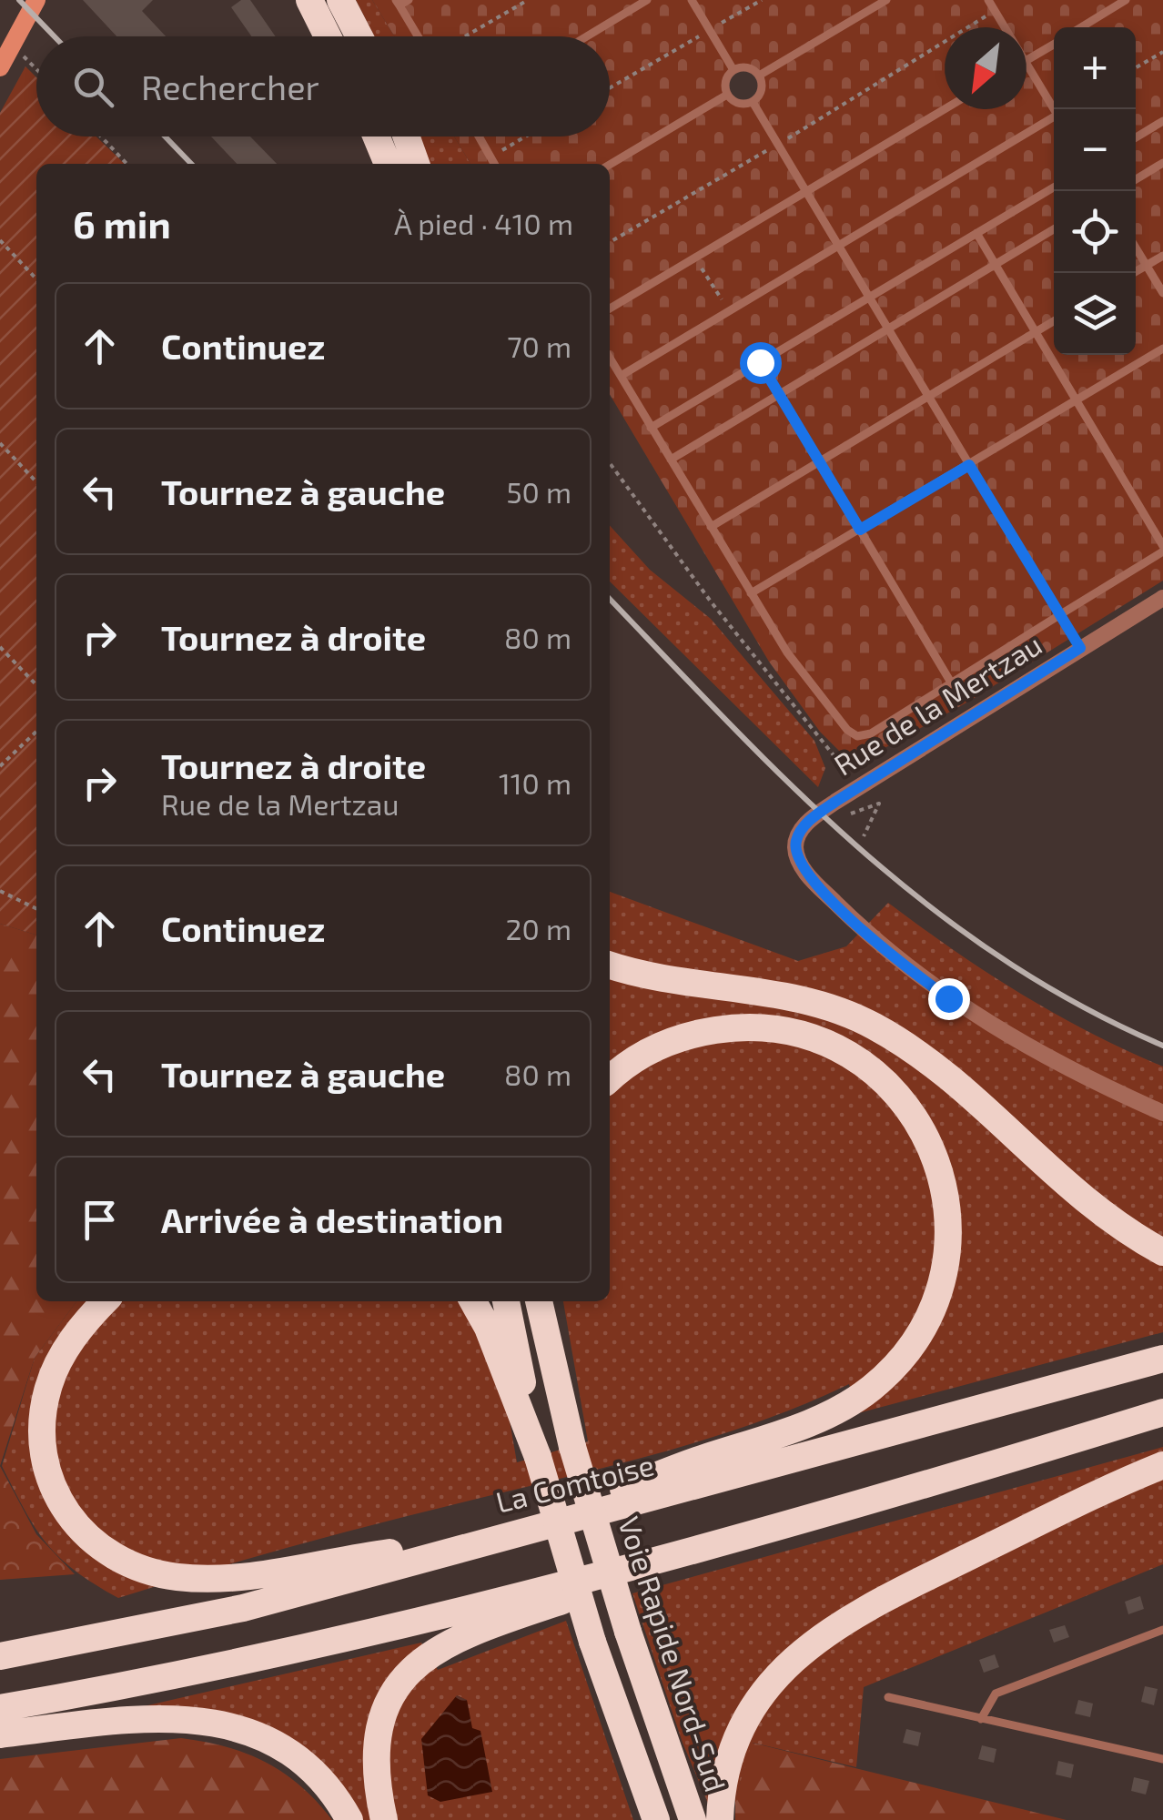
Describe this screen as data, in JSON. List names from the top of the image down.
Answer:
{
  "streets": {
    "highway": ["La Comtoise", "Voie Rapide Nord-Sud"],
    "street": ["Rue de la Mertzau"]
  },
  "north": "bottom left",
  "page": {
    "map_buttons": ["+", "−"],
    "search": "Rechercher",
    "heading": ["6 min", "À pied · 410 m"],
    "list": [
      ["Continuez", "70 m"],
      ["Tournez à gauche", "50 m"],
      ["Tournez à droite", "80 m"],
      ["Tournez à droite", "Rue de la Mertzau", "110 m"],
      ["Continuez", "20 m"],
      ["Tournez à gauche", "80 m"],
      "Arrivée à destination"
    ]
  }
}
